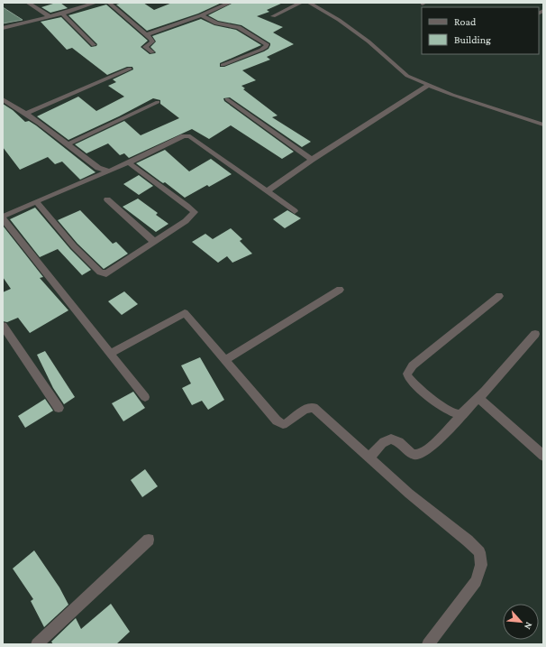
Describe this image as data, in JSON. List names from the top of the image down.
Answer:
{
  "legend": ["Road", "Building"],
  "north": "bottom right"
}
